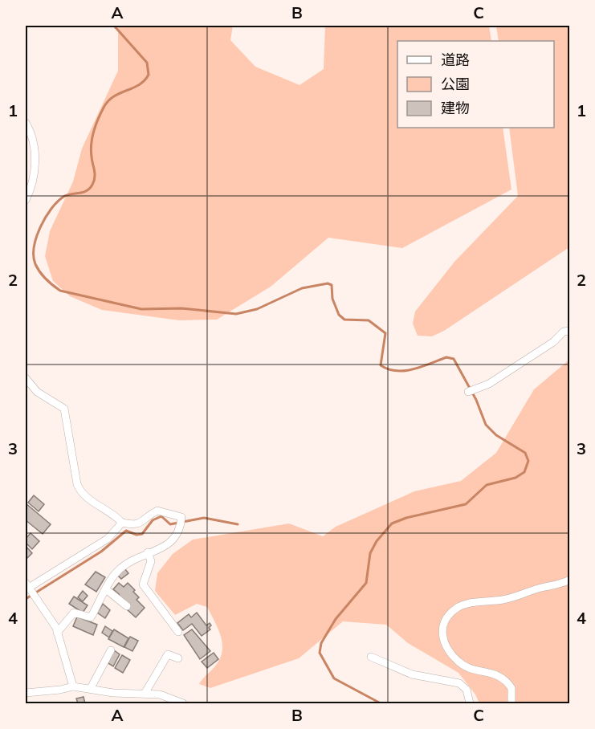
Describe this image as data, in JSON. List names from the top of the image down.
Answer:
{
  "legend": ["道路", "公園", "建物"],
  "grid": {
    "columns": ["A", "B", "C"],
    "rows": [
      "1",
      "2",
      "3",
      "4"
    ]
  }
}
